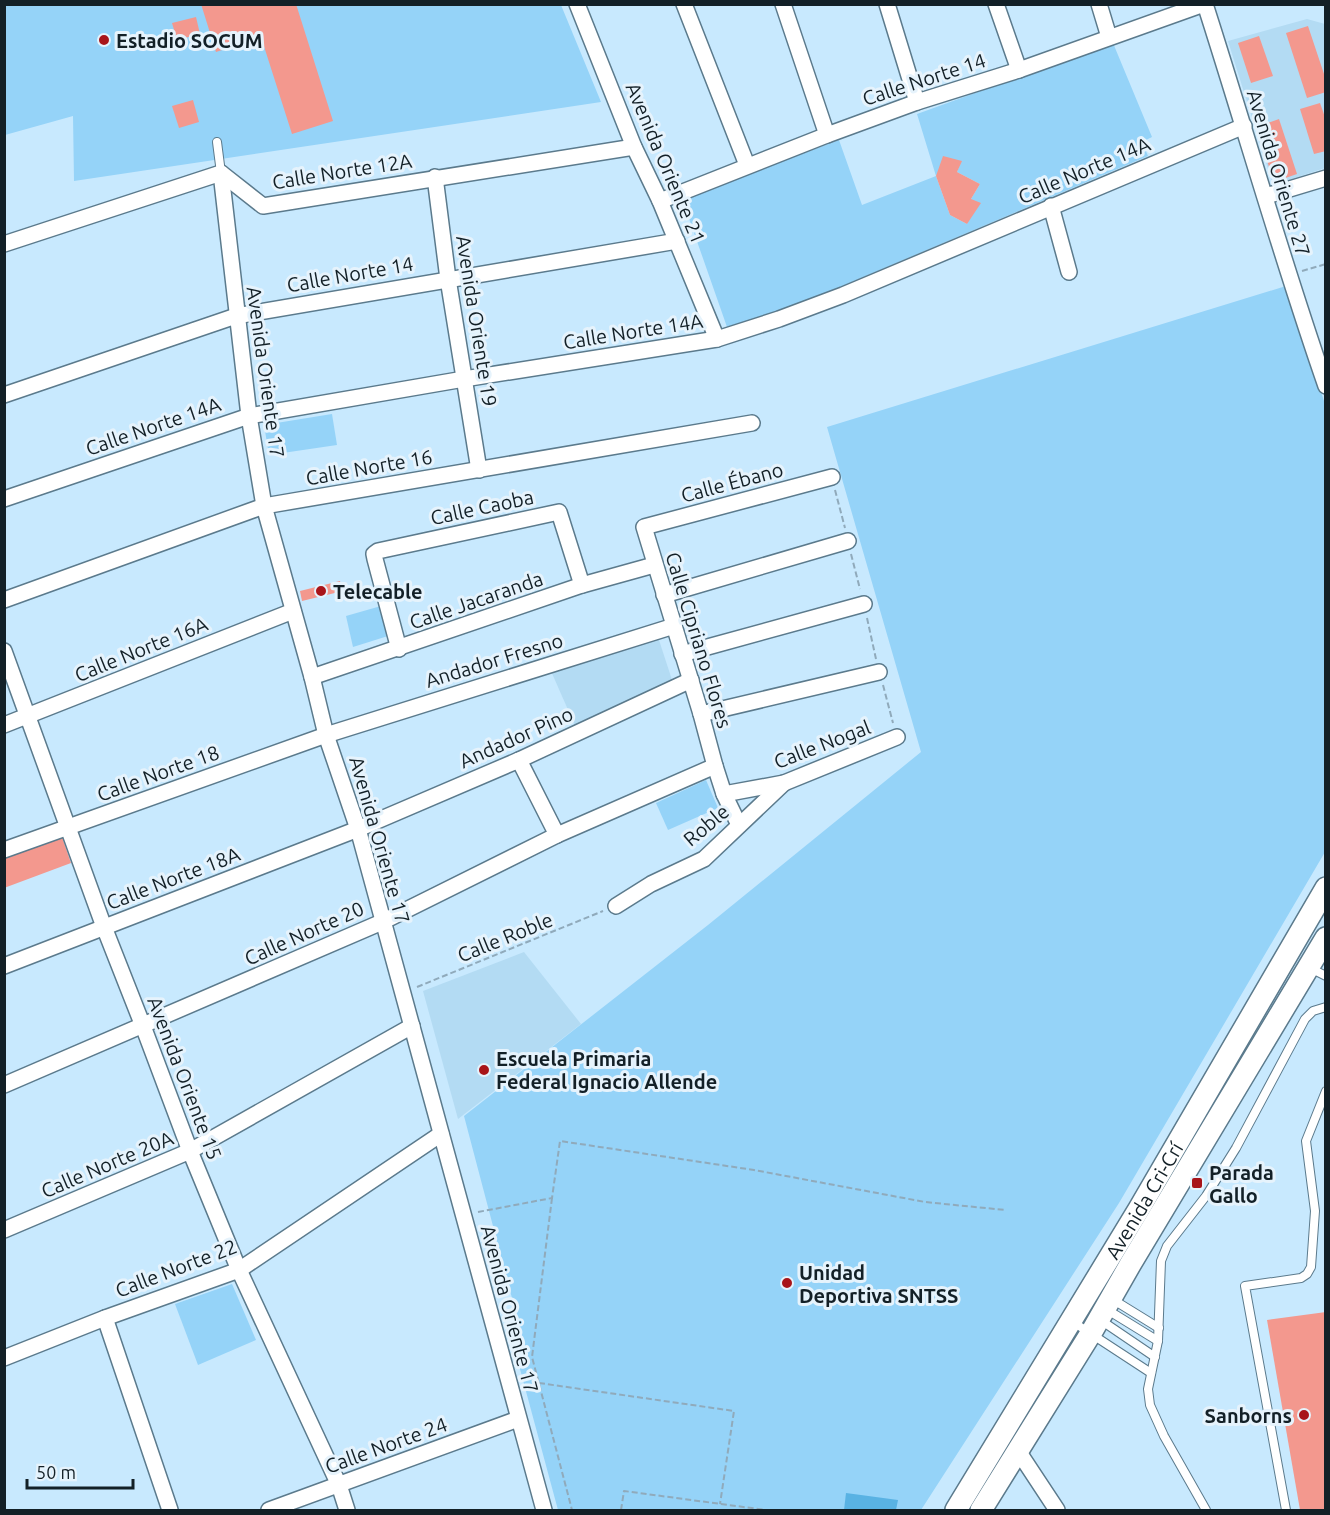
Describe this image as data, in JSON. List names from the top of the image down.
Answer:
{
  "streets": {
    "main road": ["Avenida Cri-Crí"],
    "street": [
      "Calle Norte 14",
      "Avenida Oriente 21",
      "Calle Norte 14A",
      "Calle Norte 12A",
      "Avenida Oriente 27",
      "Avenida Oriente 19",
      "Avenida Oriente 17",
      "Calle Norte 16",
      "Calle Ébano",
      "Calle Caoba",
      "Calle Jacaranda",
      "Calle Cipriano Flores",
      "Calle Norte 16A",
      "Andador Fresno",
      "Andador Pino",
      "Calle Nogal",
      "Calle Norte 18",
      "Roble",
      "Calle Norte 18A",
      "Calle Norte 20",
      "Avenida Oriente 15",
      "Calle Norte 20A",
      "Calle Norte 22",
      "Calle Norte 24"
    ],
    "path": ["Calle Roble"]
  },
  "crossings": [
    ["Calle Norte 14", "Avenida Oriente 21"],
    ["Calle Norte 14", "Avenida Oriente 27"],
    ["Calle Norte 14", "Avenida Oriente 19"],
    ["Calle Norte 14", "Avenida Oriente 17"],
    ["Avenida Oriente 21", "Calle Norte 14A"],
    ["Avenida Oriente 21", "Calle Norte 12A"],
    ["Calle Norte 14A", "Avenida Oriente 27"],
    ["Calle Norte 14A", "Avenida Oriente 19"],
    ["Calle Norte 14A", "Avenida Oriente 17"],
    ["Calle Norte 12A", "Avenida Oriente 19"],
    ["Calle Norte 12A", "Avenida Oriente 17"],
    ["Avenida Oriente 19", "Calle Norte 16"],
    ["Avenida Oriente 17", "Calle Norte 16"],
    ["Avenida Oriente 17", "Calle Jacaranda"],
    ["Avenida Oriente 17", "Calle Norte 16A"],
    ["Avenida Oriente 17", "Andador Fresno"],
    ["Avenida Oriente 17", "Andador Pino"],
    ["Avenida Oriente 17", "Calle Norte 18"],
    ["Avenida Oriente 17", "Calle Norte 18A"],
    ["Avenida Oriente 17", "Calle Norte 20"],
    ["Avenida Oriente 17", "Calle Roble"],
    ["Avenida Oriente 17", "Calle Norte 20A"],
    ["Avenida Oriente 17", "Calle Norte 22"],
    ["Avenida Oriente 17", "Calle Norte 24"],
    ["Calle Ébano", "Calle Cipriano Flores"],
    ["Calle Caoba", "Calle Jacaranda"],
    ["Calle Jacaranda", "Calle Cipriano Flores"],
    ["Calle Cipriano Flores", "Andador Fresno"],
    ["Calle Cipriano Flores", "Andador Pino"],
    ["Calle Cipriano Flores", "Calle Nogal"],
    ["Calle Cipriano Flores", "Roble"],
    ["Calle Cipriano Flores", "Calle Norte 20"],
    ["Calle Norte 16A", "Avenida Oriente 15"],
    ["Andador Fresno", "Calle Norte 18"],
    ["Andador Pino", "Calle Norte 18A"],
    ["Calle Nogal", "Roble"],
    ["Calle Norte 18", "Avenida Oriente 15"],
    ["Roble", "Calle Roble"],
    ["Calle Norte 18A", "Avenida Oriente 15"],
    ["Calle Norte 20", "Avenida Oriente 15"],
    ["Avenida Oriente 15", "Calle Norte 20A"],
    ["Avenida Oriente 15", "Calle Norte 22"],
    ["Avenida Oriente 15", "Calle Norte 24"]
  ],
  "places": {
    "other": [
      "Estadio SOCUM",
      "Telecable",
      "Escuela Primaria Federal Ignacio Allende",
      "Unidad Deportiva SNTSS",
      "Sanborns"
    ],
    "transit": ["Parada Gallo"]
  },
  "scale_bar": "50 m"
}
